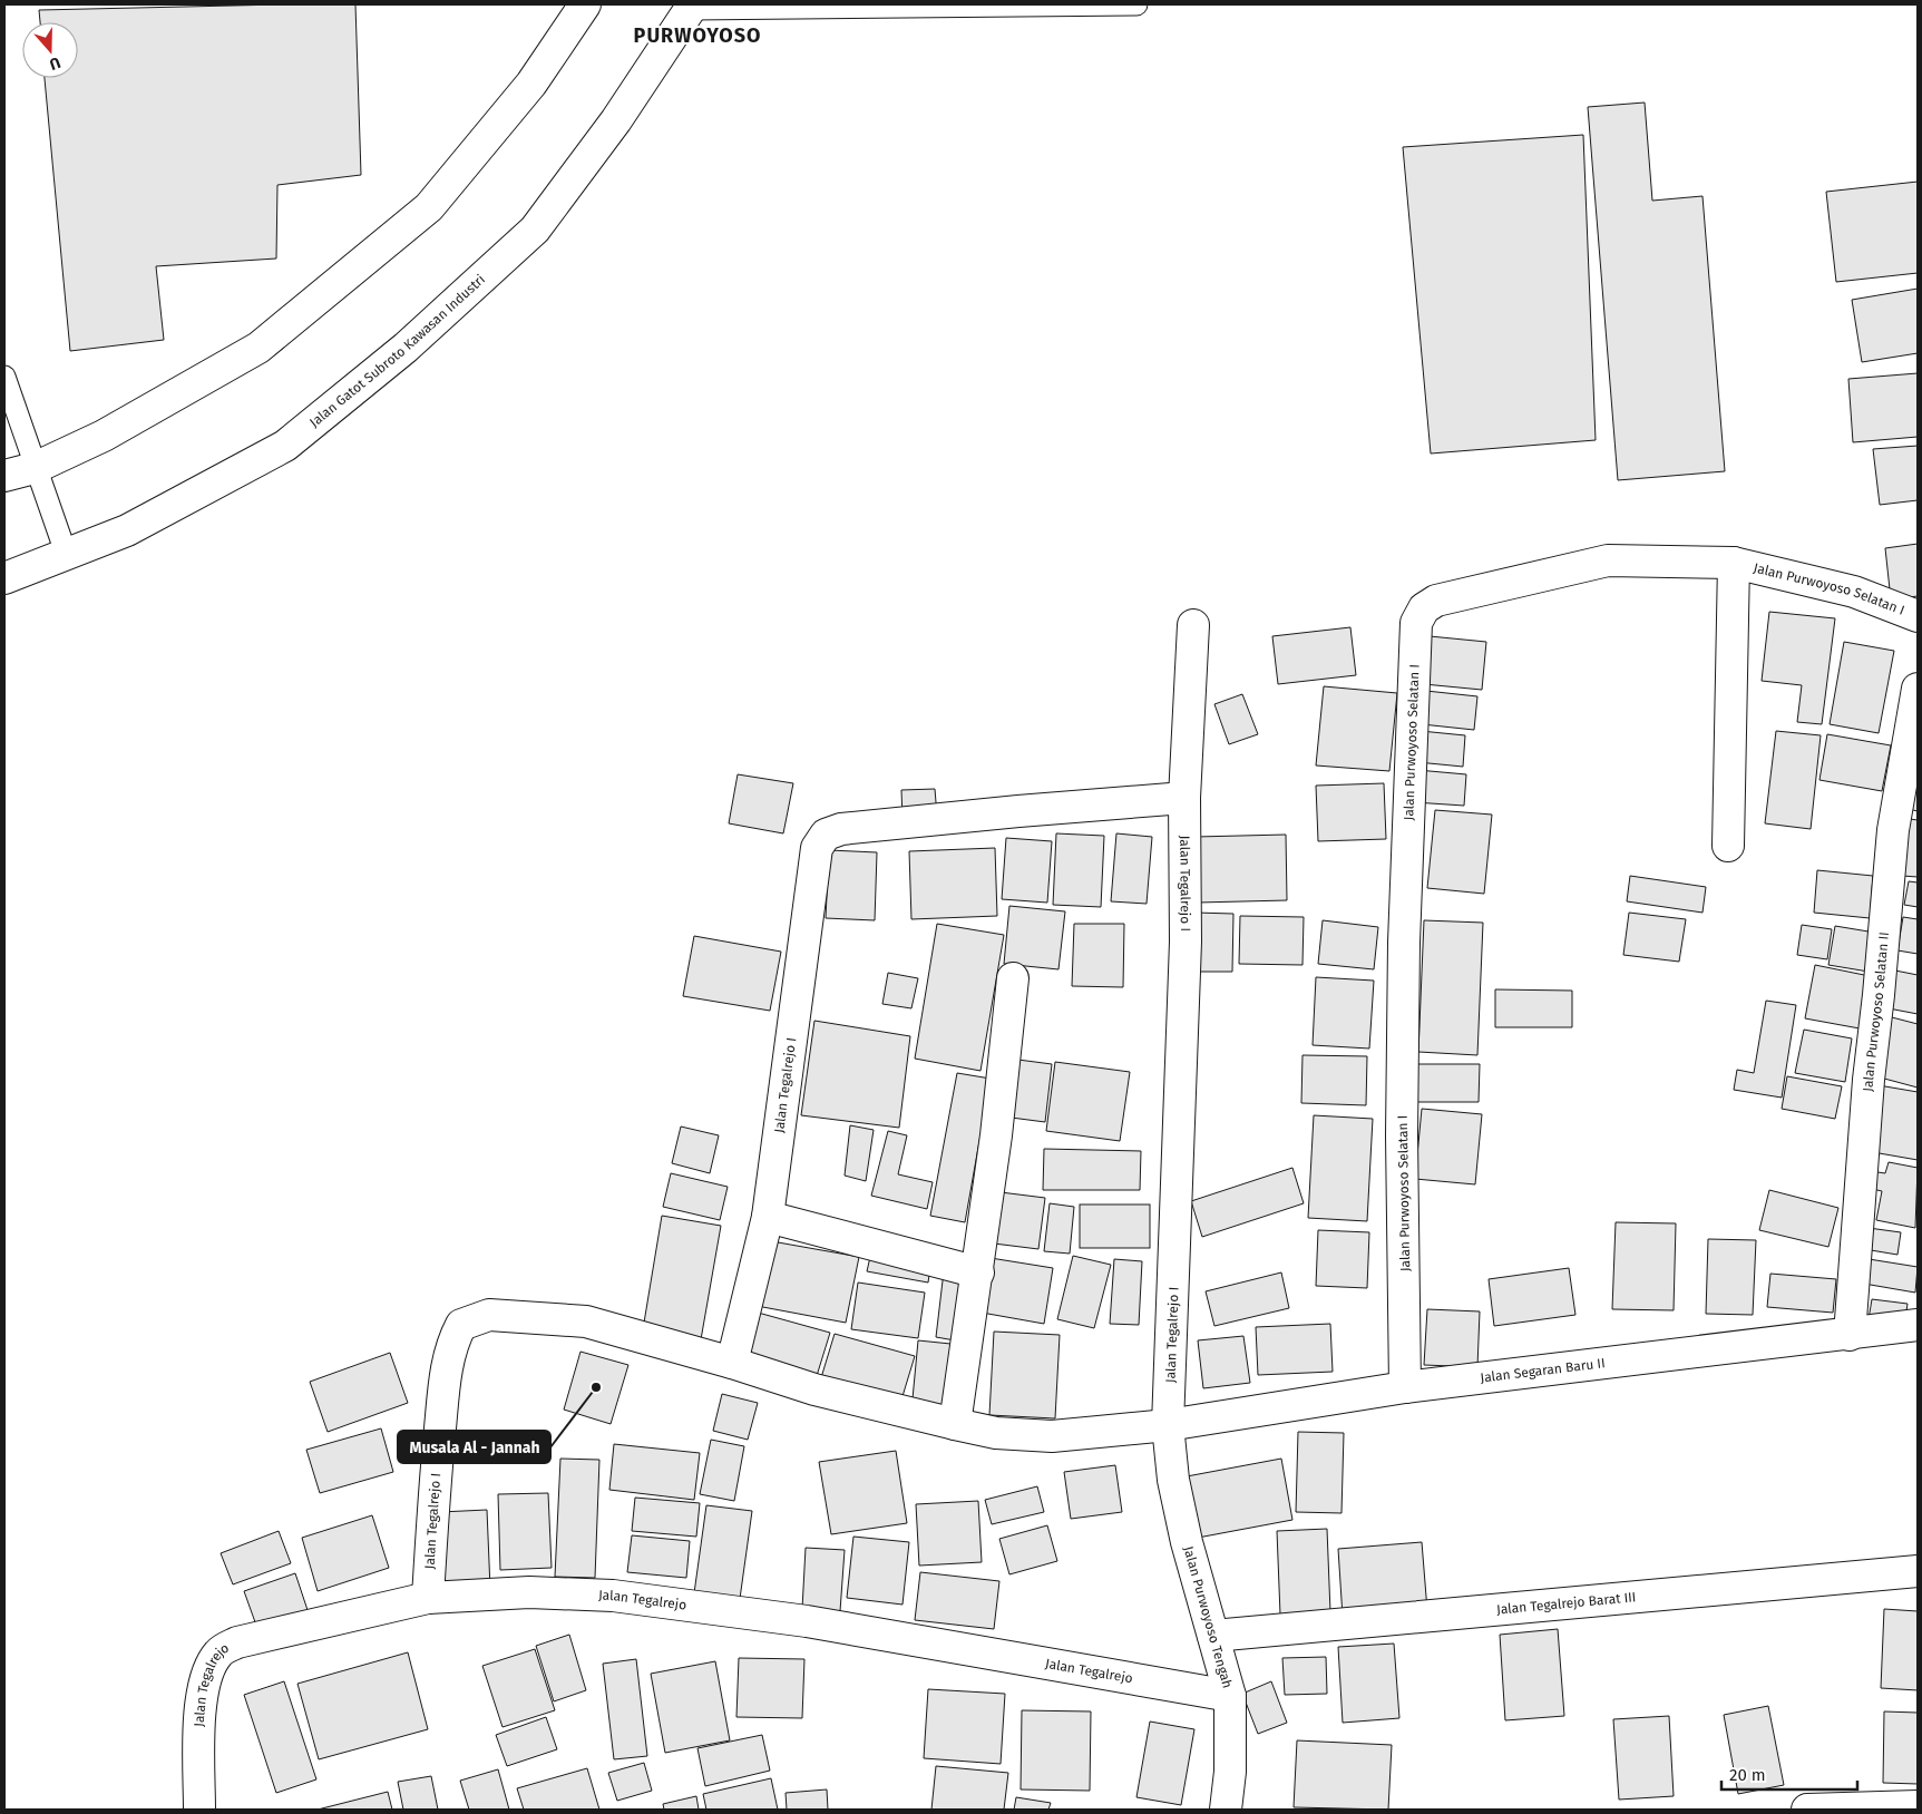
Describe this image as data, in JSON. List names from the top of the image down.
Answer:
{
  "streets": {
    "street": [
      "Jalan Gatot Subroto Kawasan Industri",
      "Jalan Purwoyoso Selatan I",
      "Jalan Tegalrejo I",
      "Jalan Purwoyoso Selatan II",
      "Jalan Segaran Baru II",
      "Jalan Tegalrejo",
      "Jalan Tegalrejo Barat III",
      "Jalan Purwoyoso Tengah"
    ]
  },
  "crossings": [
    ["Jalan Purwoyoso Selatan I", "Jalan Segaran Baru II"],
    ["Jalan Tegalrejo I", "Jalan Segaran Baru II"],
    ["Jalan Tegalrejo I", "Jalan Tegalrejo"],
    ["Jalan Tegalrejo I", "Jalan Purwoyoso Tengah"],
    ["Jalan Purwoyoso Selatan II", "Jalan Segaran Baru II"],
    ["Jalan Segaran Baru II", "Jalan Purwoyoso Tengah"],
    ["Jalan Tegalrejo", "Jalan Purwoyoso Tengah"],
    ["Jalan Tegalrejo Barat III", "Jalan Purwoyoso Tengah"]
  ],
  "districts": ["PURWOYOSO"],
  "places": ["Musala Al - Jannah"],
  "scale_bar": "20 m",
  "north": "bottom"
}
